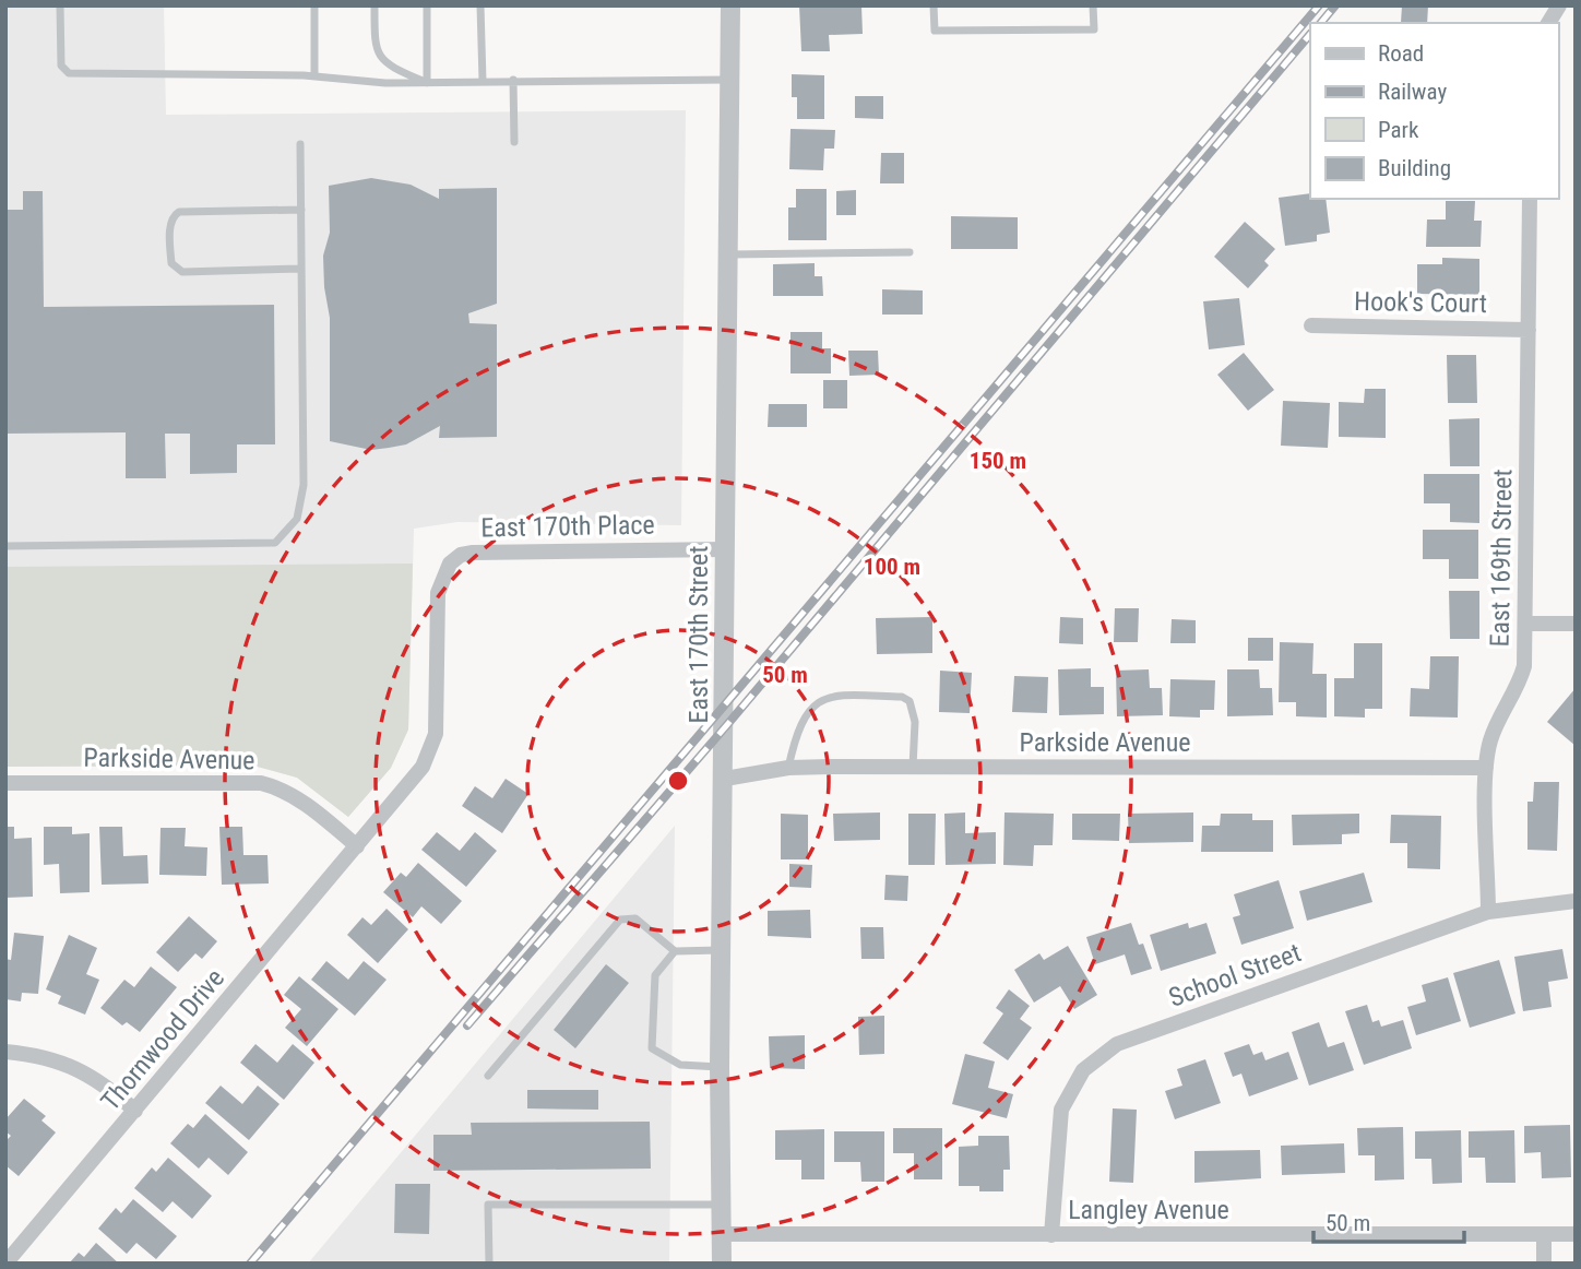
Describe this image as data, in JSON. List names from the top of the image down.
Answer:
{
  "streets": {
    "street": [
      "Hook's Court",
      "East 170th Place",
      "East 169th Street",
      "East 170th Street",
      "Parkside Avenue",
      "School Street",
      "Thornwood Drive",
      "Langley Avenue"
    ]
  },
  "crossings": [
    ["Hook's Court", "East 169th Street"],
    ["East 170th Place", "East 170th Street"],
    ["East 170th Place", "Parkside Avenue"],
    ["East 170th Place", "Thornwood Drive"],
    ["East 169th Street", "Parkside Avenue"],
    ["East 169th Street", "School Street"],
    ["East 170th Street", "Parkside Avenue"],
    ["East 170th Street", "Langley Avenue"],
    ["Parkside Avenue", "Thornwood Drive"],
    ["School Street", "Langley Avenue"]
  ],
  "legend": [
    "Road",
    "Railway",
    "Park",
    "Building"
  ],
  "scale_bar": "50 m",
  "rings": ["150 m", "100 m", "50 m"]
}
